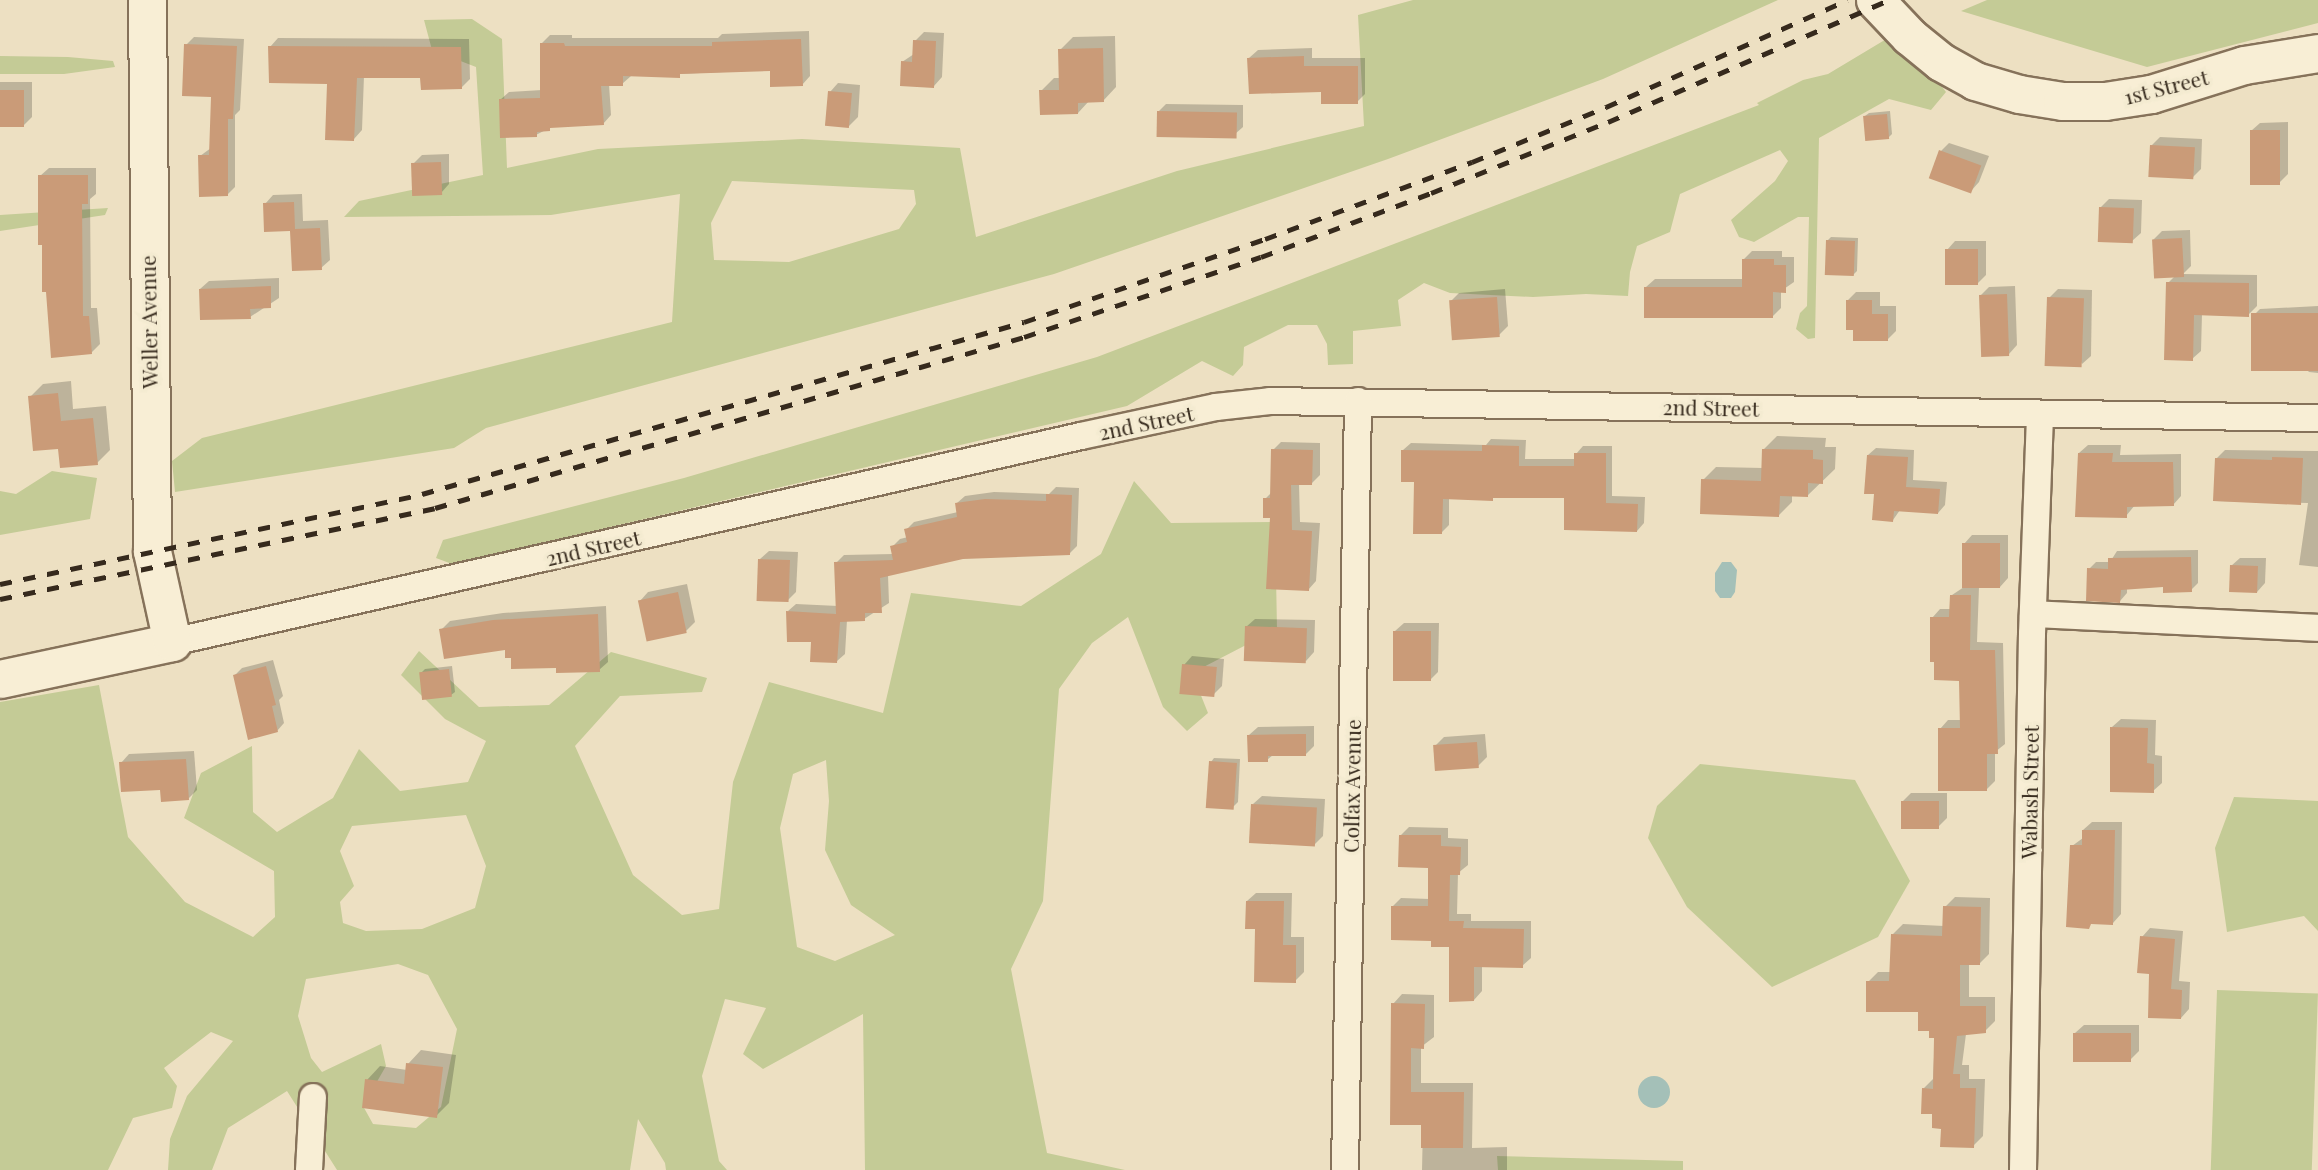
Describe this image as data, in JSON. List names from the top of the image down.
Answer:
{
  "streets": {
    "street": [
      "1st Street",
      "Weller Avenue",
      "2nd Street",
      "Colfax Avenue",
      "Wabash Street"
    ]
  },
  "crossings": [
    ["Weller Avenue", "2nd Street"],
    ["2nd Street", "Colfax Avenue"],
    ["2nd Street", "Wabash Street"]
  ]
}
